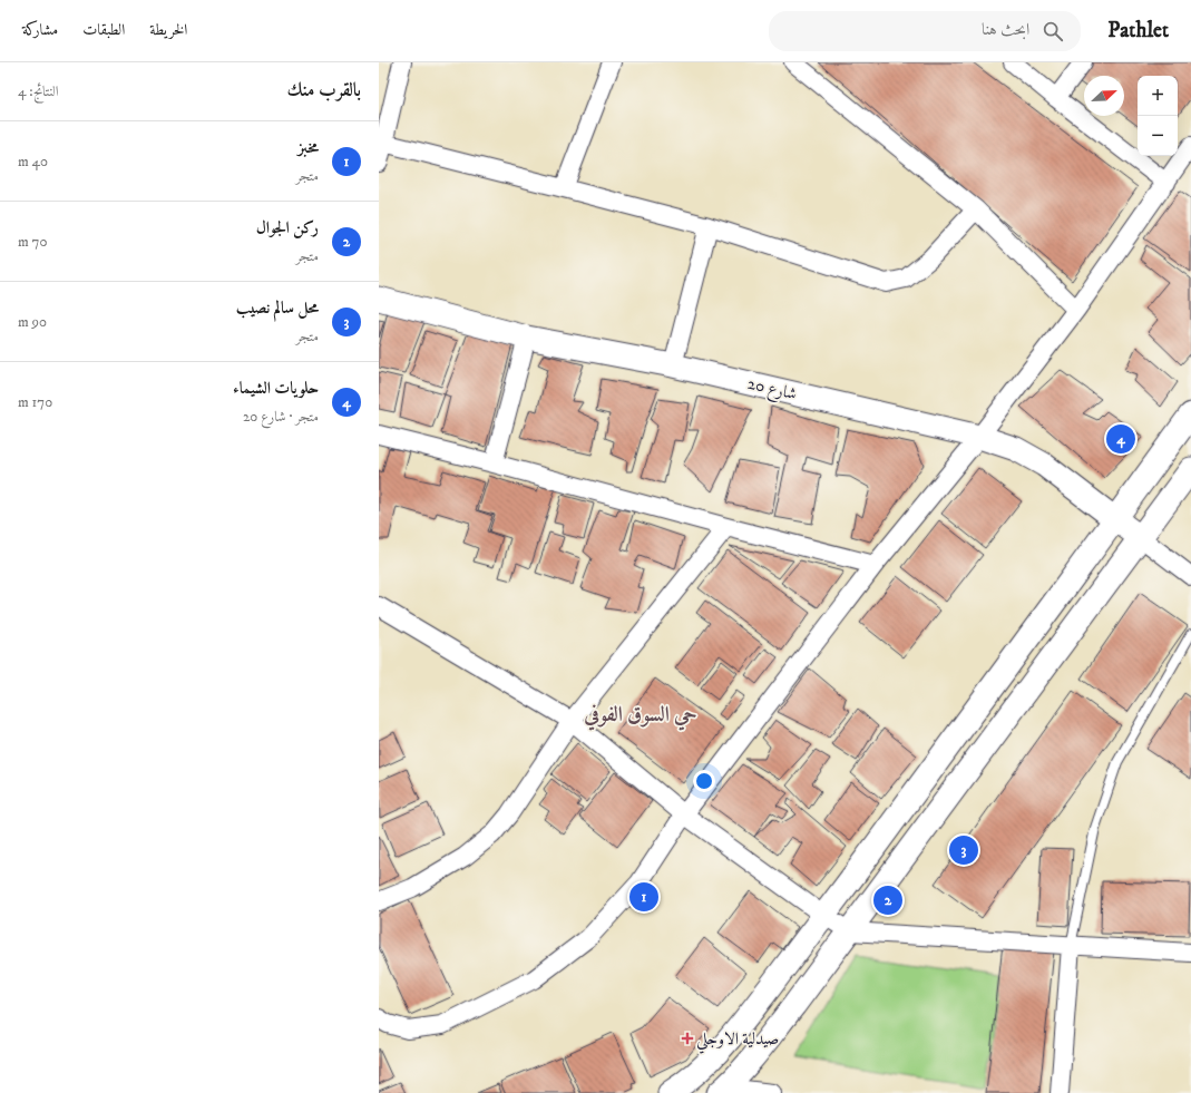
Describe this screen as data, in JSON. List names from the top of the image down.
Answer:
{
  "streets": {
    "street": ["شارع 20"]
  },
  "districts": ["حي السوق الفوفي"],
  "places": {
    "health": ["صيدلية الاوجلي"]
  },
  "north": "top right",
  "page": {
    "header": "Pathlet",
    "search": "ابحث هنا",
    "nav": ["الخريطة", "الطبقات", "مشاركة"],
    "heading": ["بالقرب منك", "النتائج: 4"],
    "map_buttons": ["+", "−"],
    "list": [
      {
        "mark": "1",
        "name": "مخبز",
        "note": "متجر",
        "value": "40 m"
      },
      {
        "mark": "2",
        "name": "ركن الجوال",
        "note": "متجر",
        "value": "70 m"
      },
      {
        "mark": "3",
        "name": "محل سالم نصيب",
        "note": "متجر",
        "value": "90 m"
      },
      {
        "mark": "4",
        "name": "حلويات الشيماء",
        "note": "متجر · شارع 20",
        "value": "170 m"
      }
    ],
    "pins": [
      "4",
      "3",
      "1",
      "2"
    ]
  }
}
